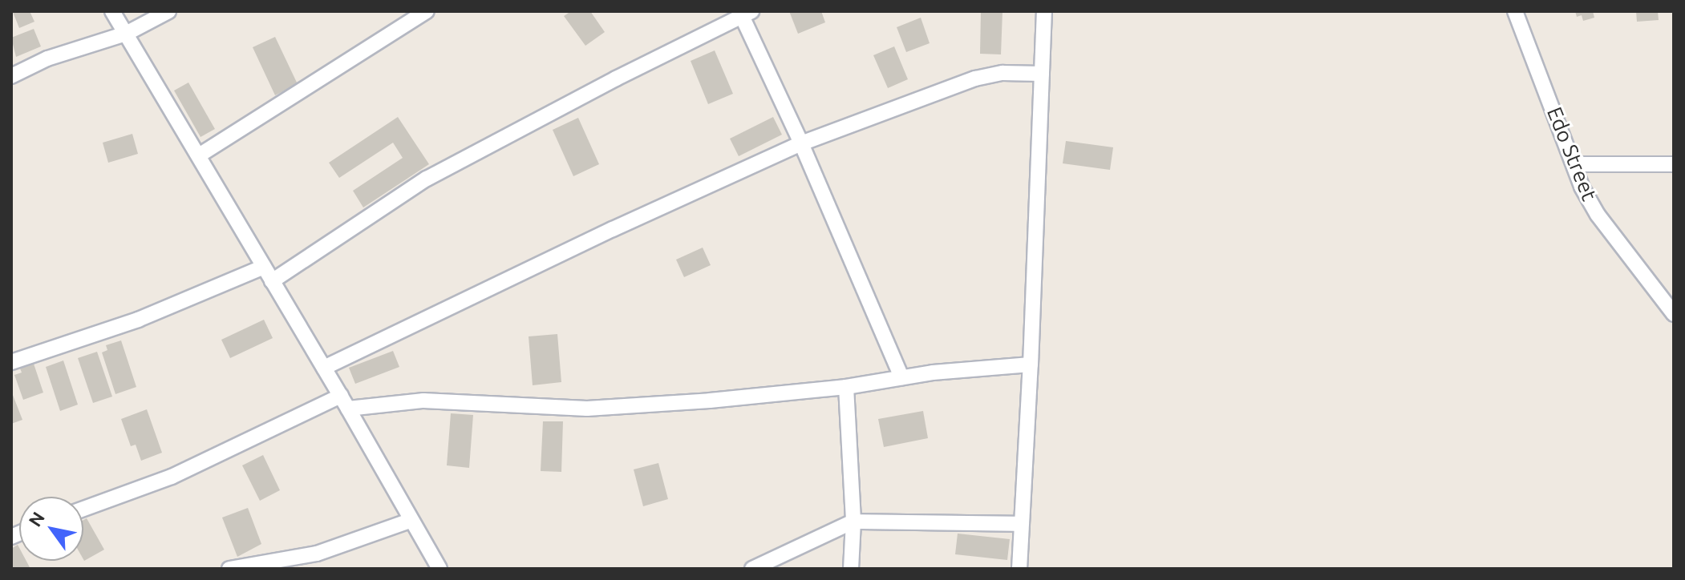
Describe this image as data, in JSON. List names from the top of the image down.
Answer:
{
  "streets": {
    "street": ["Edo Street"]
  },
  "north": "top left"
}
